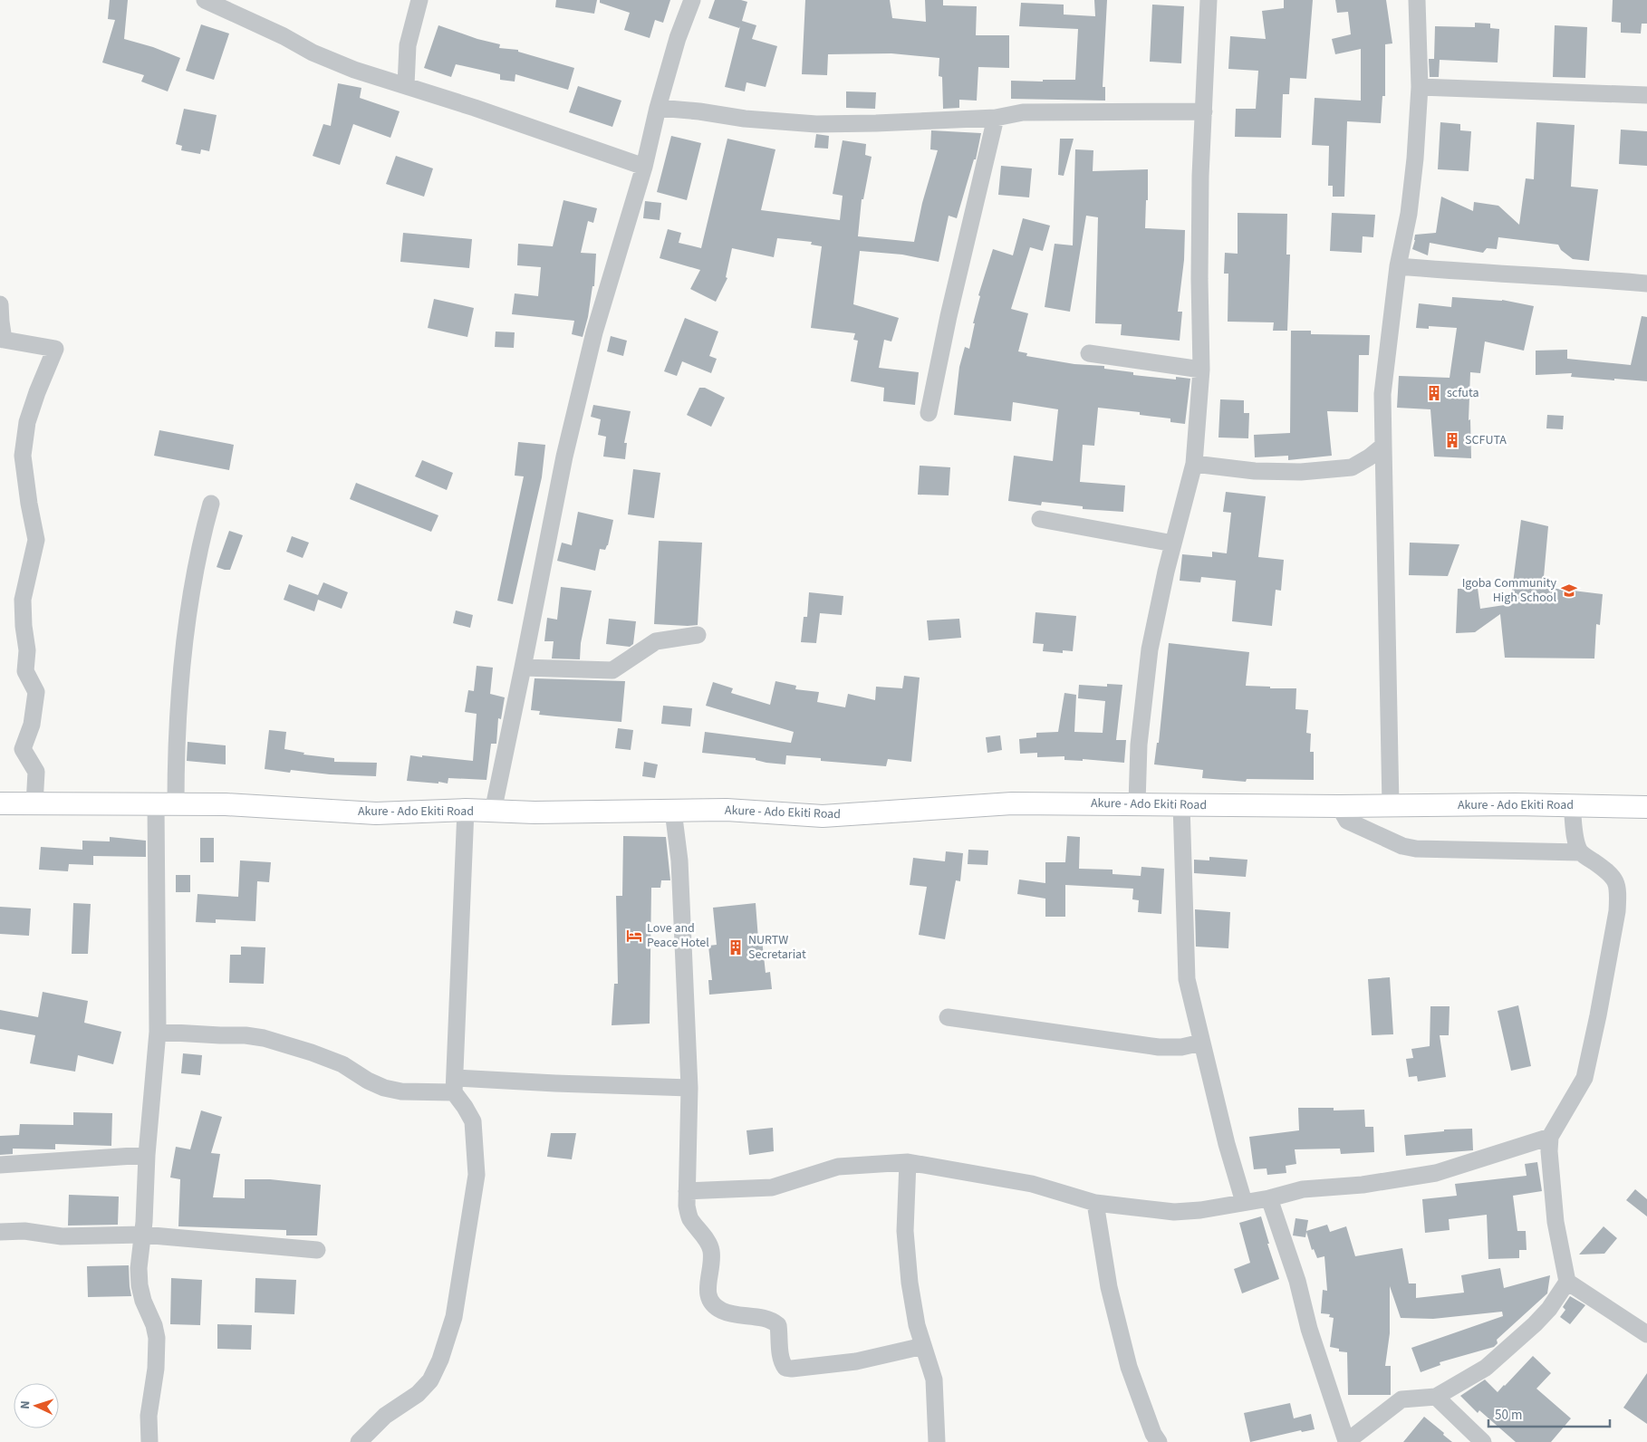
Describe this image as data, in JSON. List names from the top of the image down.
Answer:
{
  "streets": {
    "main road": ["Akure - Ado Ekiti Road"]
  },
  "places": {
    "building": ["scfuta", "SCFUTA", "NURTW Secretariat"],
    "school or university": ["Igoba Community High School"],
    "hotel": ["Love and Peace Hotel"]
  },
  "scale_bar": "50 m",
  "north": "left"
}
